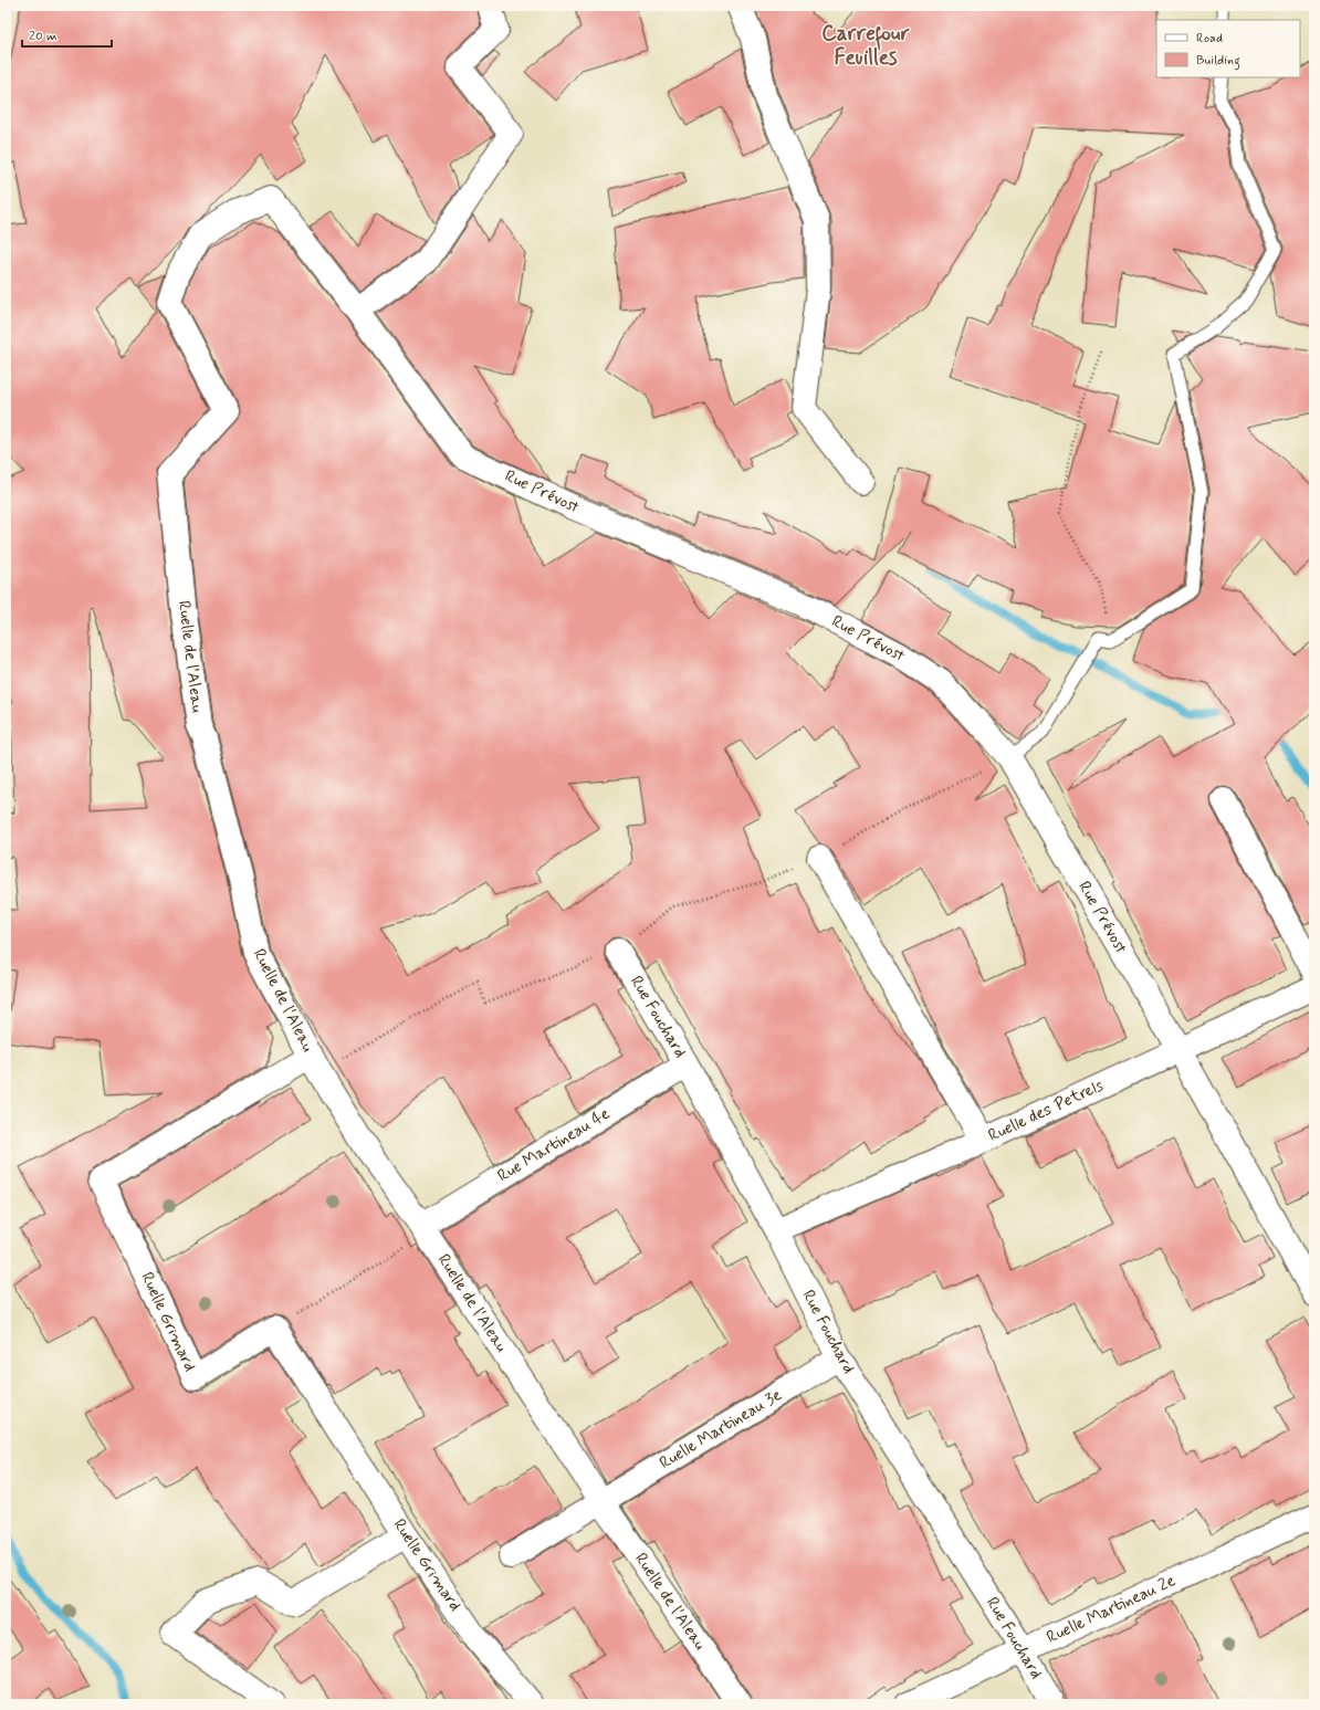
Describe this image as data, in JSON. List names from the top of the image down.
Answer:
{
  "streets": {
    "street": [
      "Rue Prévost",
      "Ruelle de l'Aleau",
      "Rue Fouchard",
      "Ruelle des Petrels",
      "Rue Martineau 4e",
      "Ruelle Grimard",
      "Ruelle Martineau 3e",
      "Ruelle Martineau 2e"
    ]
  },
  "crossings": [
    ["Rue Prévost", "Ruelle de l'Aleau"],
    ["Rue Prévost", "Ruelle des Petrels"],
    ["Ruelle de l'Aleau", "Rue Martineau 4e"],
    ["Ruelle de l'Aleau", "Ruelle Grimard"],
    ["Ruelle de l'Aleau", "Ruelle Martineau 3e"],
    ["Rue Fouchard", "Ruelle des Petrels"],
    ["Rue Fouchard", "Rue Martineau 4e"],
    ["Rue Fouchard", "Ruelle Martineau 3e"],
    ["Rue Fouchard", "Ruelle Martineau 2e"]
  ],
  "districts": ["Carrefour Feuilles"],
  "legend": ["Road", "Building"],
  "scale_bar": "20 m"
}
